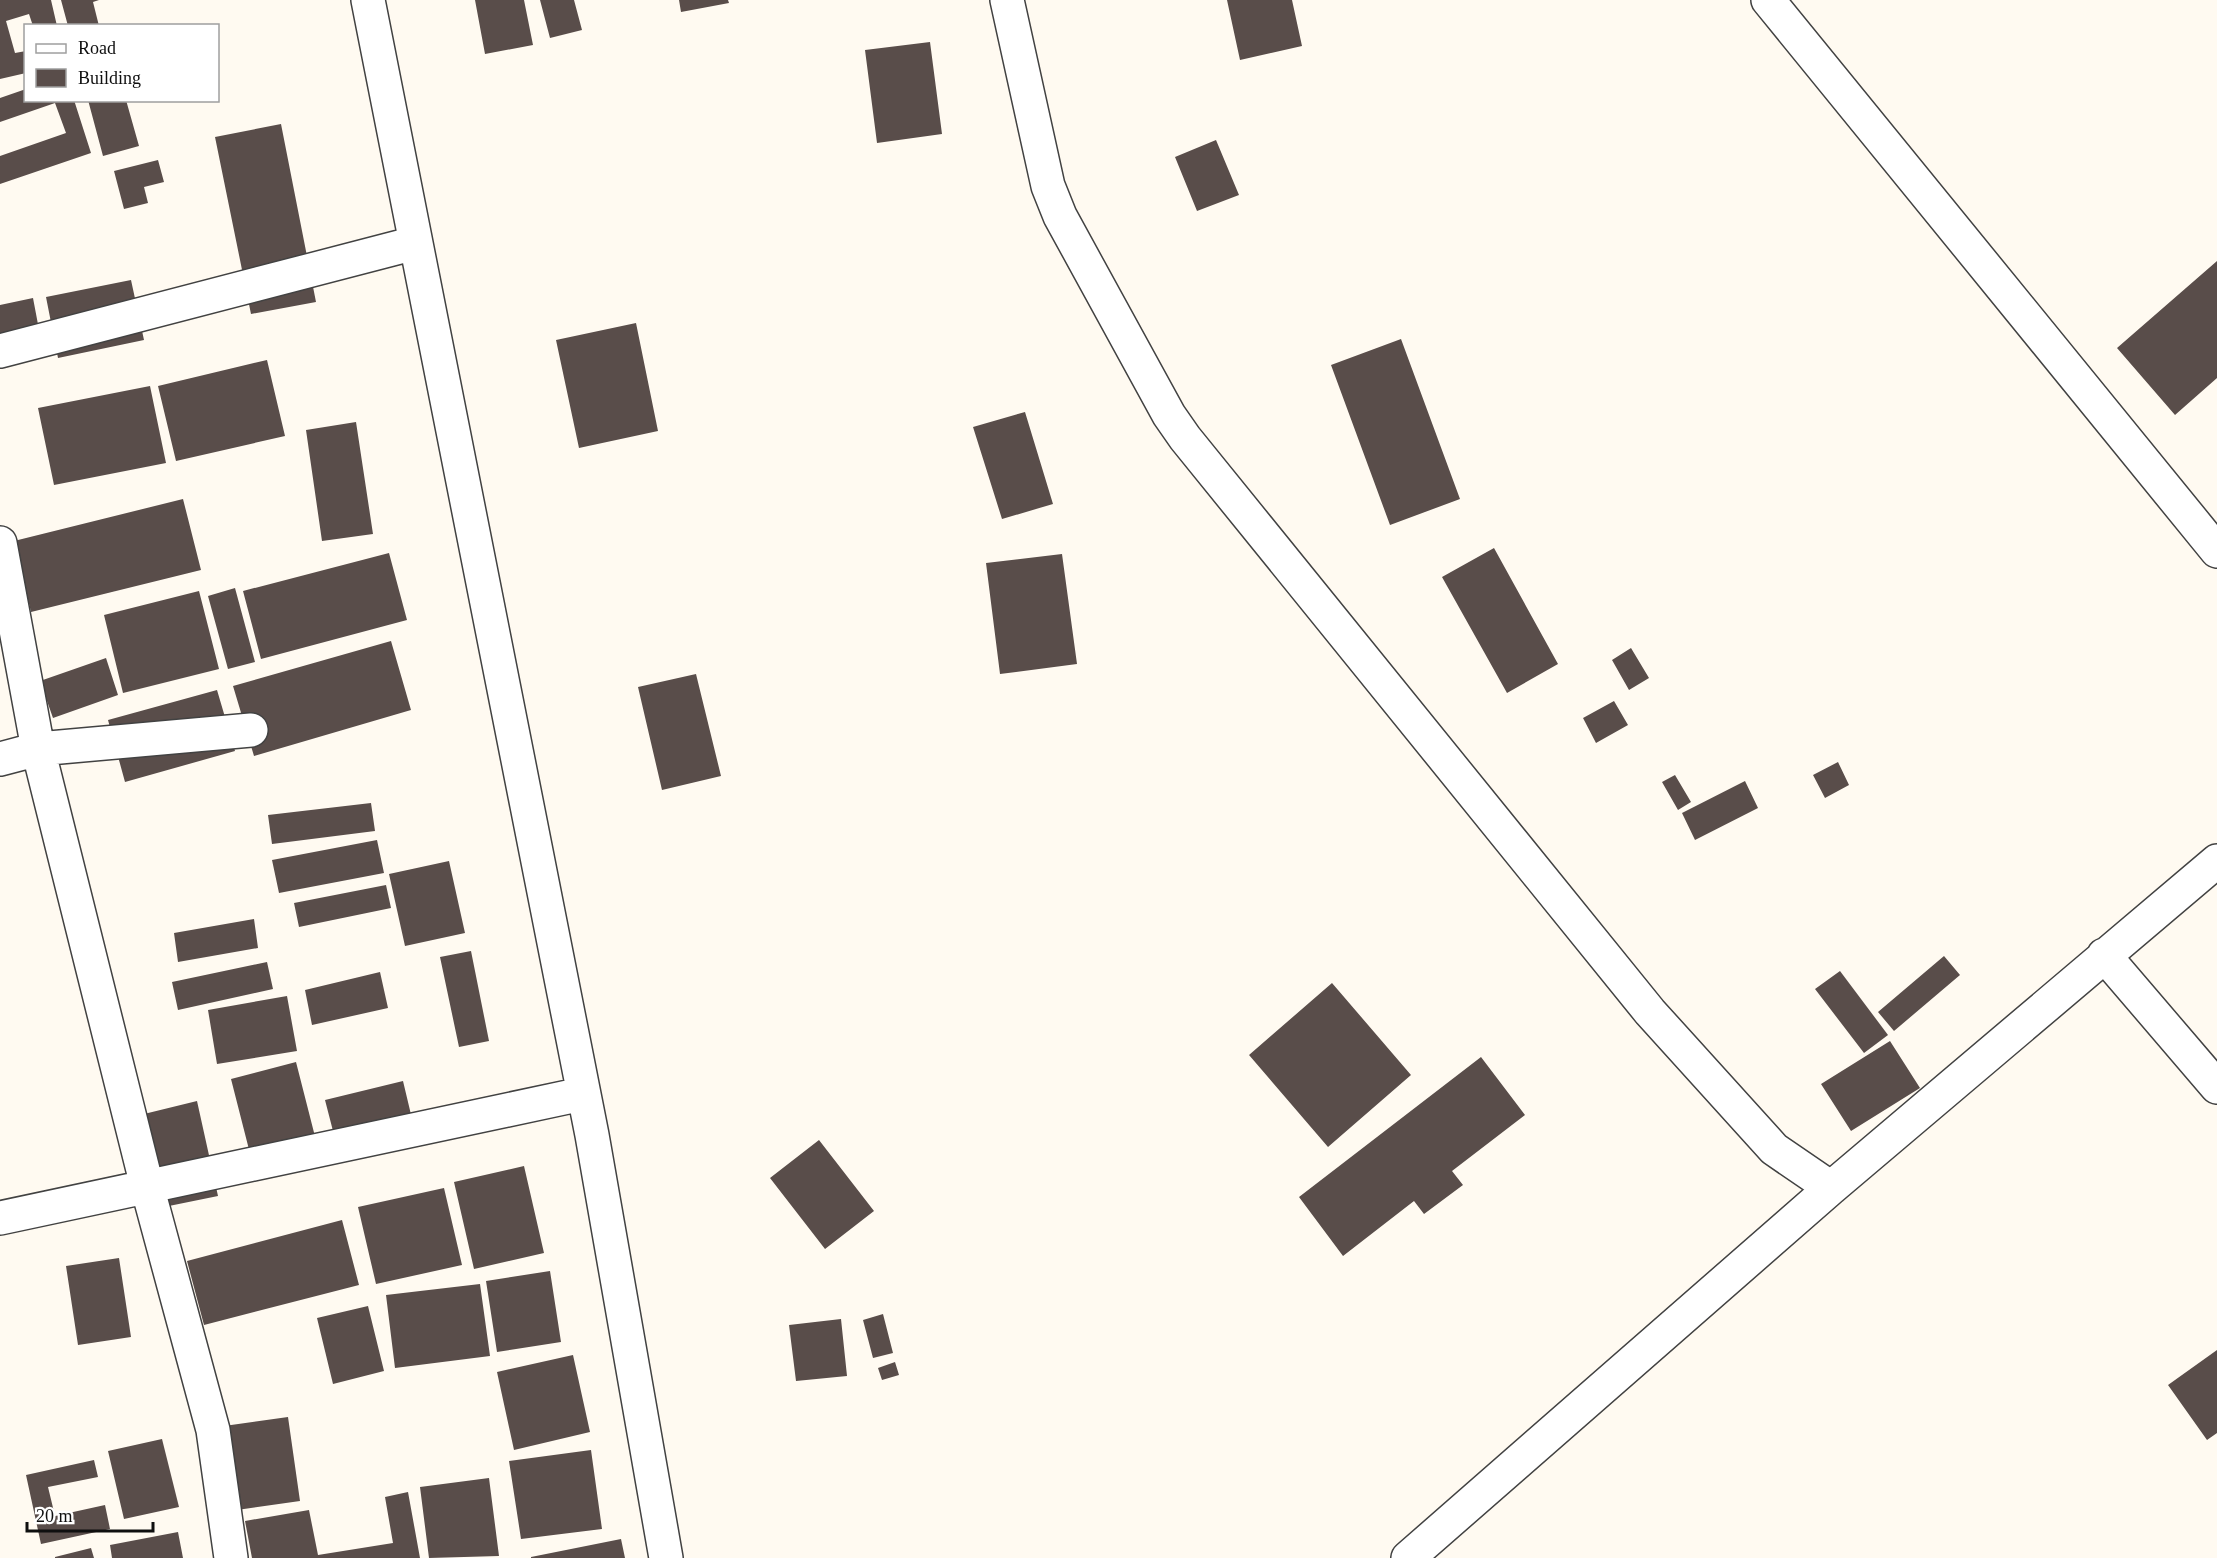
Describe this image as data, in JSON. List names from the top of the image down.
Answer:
{
  "legend": ["Road", "Building"],
  "scale_bar": "20 m"
}
